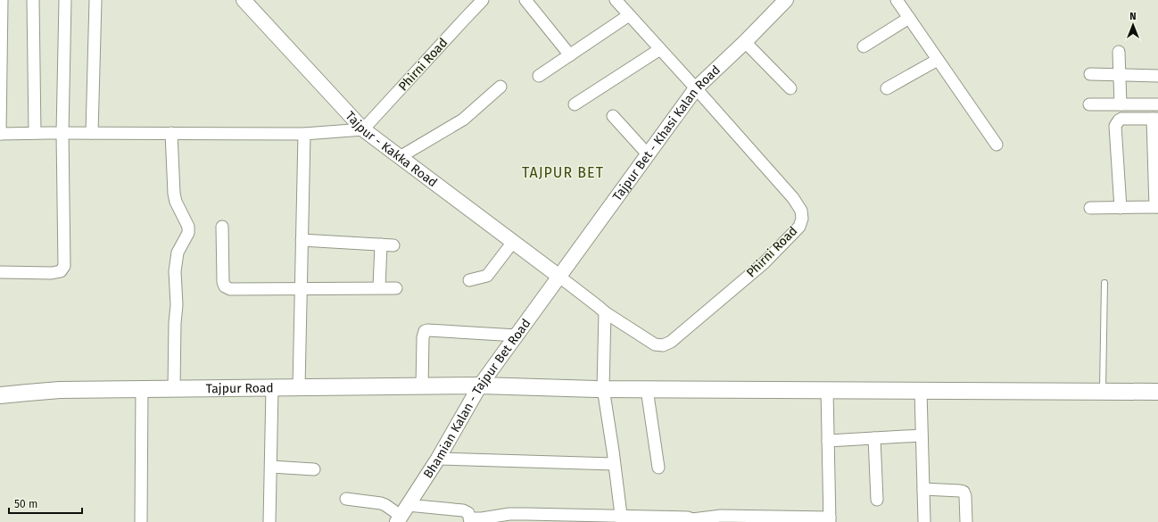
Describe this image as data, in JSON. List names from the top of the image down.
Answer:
{
  "streets": {
    "main road": ["Tajpur Road"],
    "street": [
      "Phirni Road",
      "Tajpur Bet - Khasi Kalan Road",
      "Tajpur - Kakka Road",
      "Bhamian Kalan - Tajpur Bet Road"
    ]
  },
  "crossings": [
    ["Phirni Road", "Tajpur Bet - Khasi Kalan Road"],
    ["Phirni Road", "Tajpur - Kakka Road"],
    ["Phirni Road", "Bhamian Kalan - Tajpur Bet Road"],
    ["Tajpur Bet - Khasi Kalan Road", "Tajpur - Kakka Road"],
    ["Tajpur Bet - Khasi Kalan Road", "Bhamian Kalan - Tajpur Bet Road"],
    ["Tajpur - Kakka Road", "Bhamian Kalan - Tajpur Bet Road"],
    ["Tajpur Road", "Bhamian Kalan - Tajpur Bet Road"]
  ],
  "districts": ["TAJPUR BET"],
  "scale_bar": "50 m",
  "north": "top"
}
